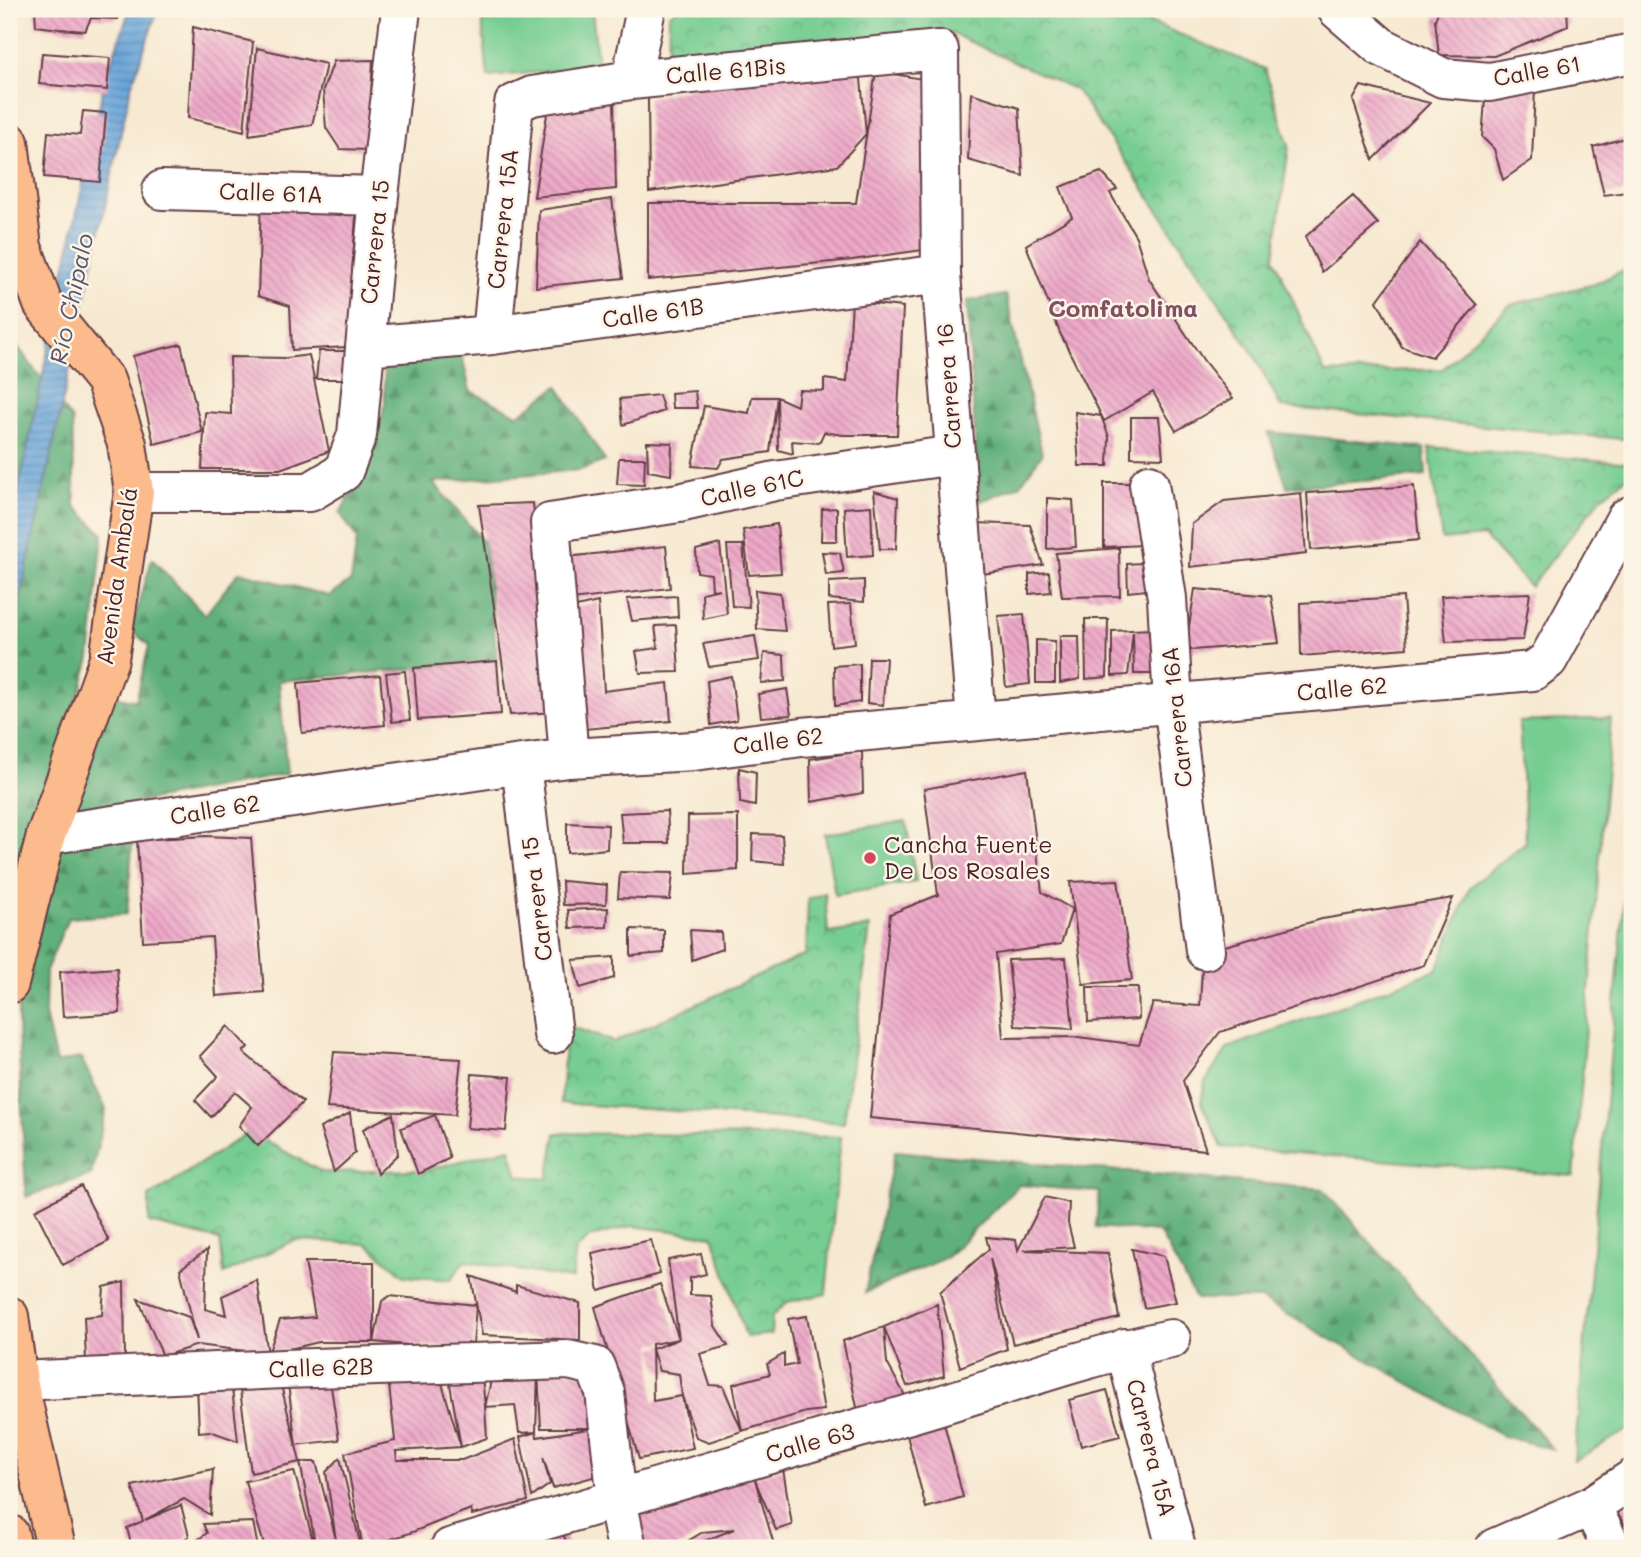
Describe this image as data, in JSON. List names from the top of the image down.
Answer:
{
  "streets": {
    "main road": ["Avenida Ambalá"],
    "street": [
      "Calle 61Bis",
      "Calle 61",
      "Calle 61A",
      "Carrera 15A",
      "Carrera 15",
      "Calle 61B",
      "Carrera 16",
      "Calle 61C",
      "Calle 62",
      "Carrera 16A",
      "Calle 62B",
      "Calle 63"
    ]
  },
  "crossings": [
    ["Calle 61Bis", "Carrera 15A"],
    ["Calle 61Bis", "Carrera 16"],
    ["Calle 61A", "Carrera 15"],
    ["Carrera 15A", "Calle 61B"],
    ["Carrera 15A", "Calle 63"],
    ["Carrera 15", "Calle 61B"],
    ["Carrera 15", "Avenida Ambalá"],
    ["Carrera 15", "Calle 62"],
    ["Calle 61B", "Carrera 16"],
    ["Carrera 16", "Calle 61C"],
    ["Carrera 16", "Calle 62"],
    ["Calle 61C", "Calle 62"],
    ["Avenida Ambalá", "Calle 62"],
    ["Calle 62", "Carrera 16A"],
    ["Calle 62B", "Calle 63"]
  ],
  "districts": ["Comfatolima"],
  "water": ["Río Chipalo"],
  "places": ["Cancha Fuente De Los Rosales"]
}
